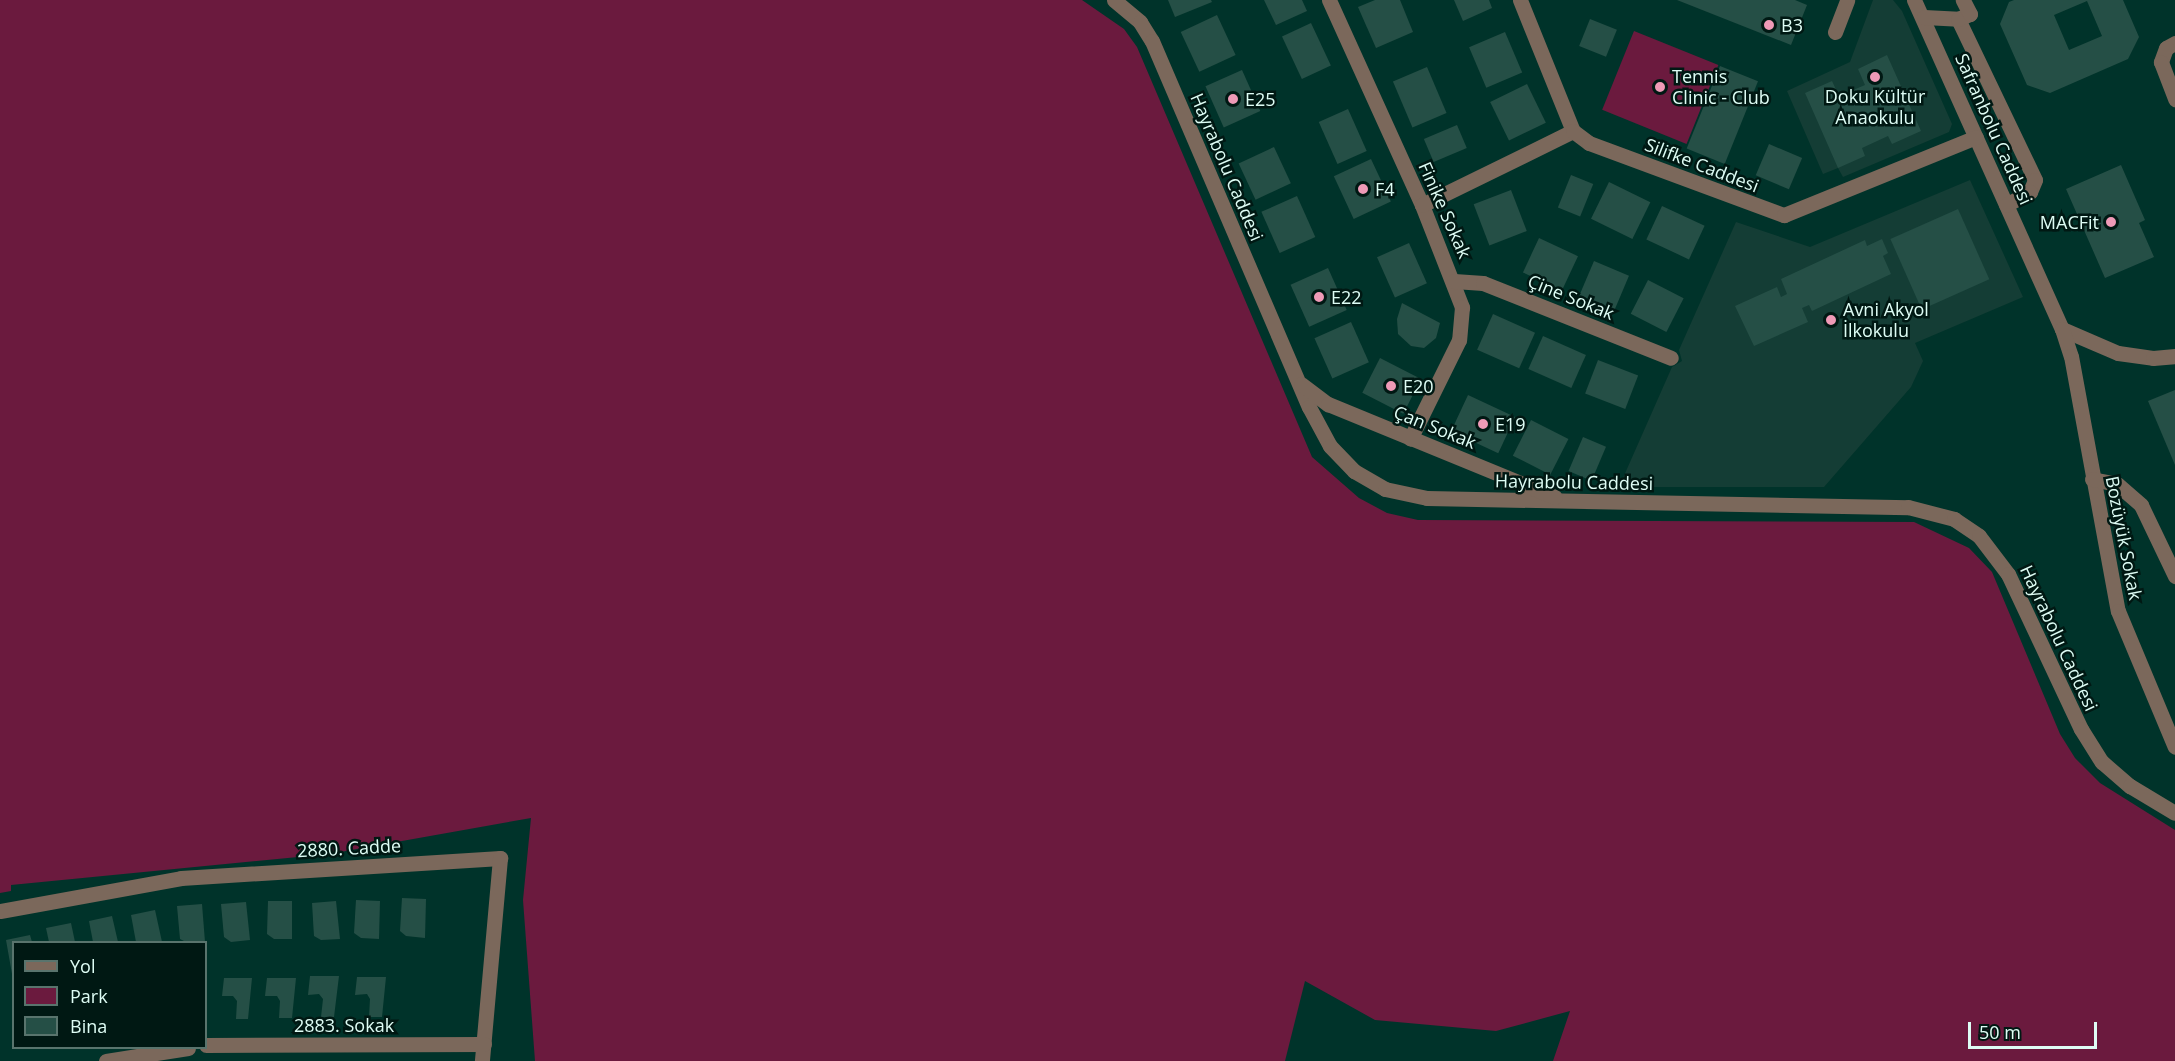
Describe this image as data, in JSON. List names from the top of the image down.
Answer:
{
  "streets": {
    "street": [
      "Safranbolu Caddesi",
      "Silifke Caddesi",
      "Hayrabolu Caddesi",
      "Finike Sokak",
      "Çine Sokak",
      "Çan Sokak",
      "Bozüyük Sokak",
      "2880. Cadde",
      "2883. Sokak"
    ]
  },
  "crossings": [
    ["Safranbolu Caddesi", "Silifke Caddesi"],
    ["Safranbolu Caddesi", "Bozüyük Sokak"],
    ["Hayrabolu Caddesi", "Çan Sokak"],
    ["Finike Sokak", "Çine Sokak"],
    ["Finike Sokak", "Çan Sokak"],
    ["2880. Cadde", "2883. Sokak"]
  ],
  "places": [
    "B3",
    "Doku Kültür Anaokulu",
    "Tennis Clinic - Club",
    "E25",
    "F4",
    "MACFit",
    "E22",
    "Avni Akyol İlkokulu",
    "E20",
    "E19"
  ],
  "legend": ["Yol", "Park", "Bina"],
  "scale_bar": "50 m"
}
